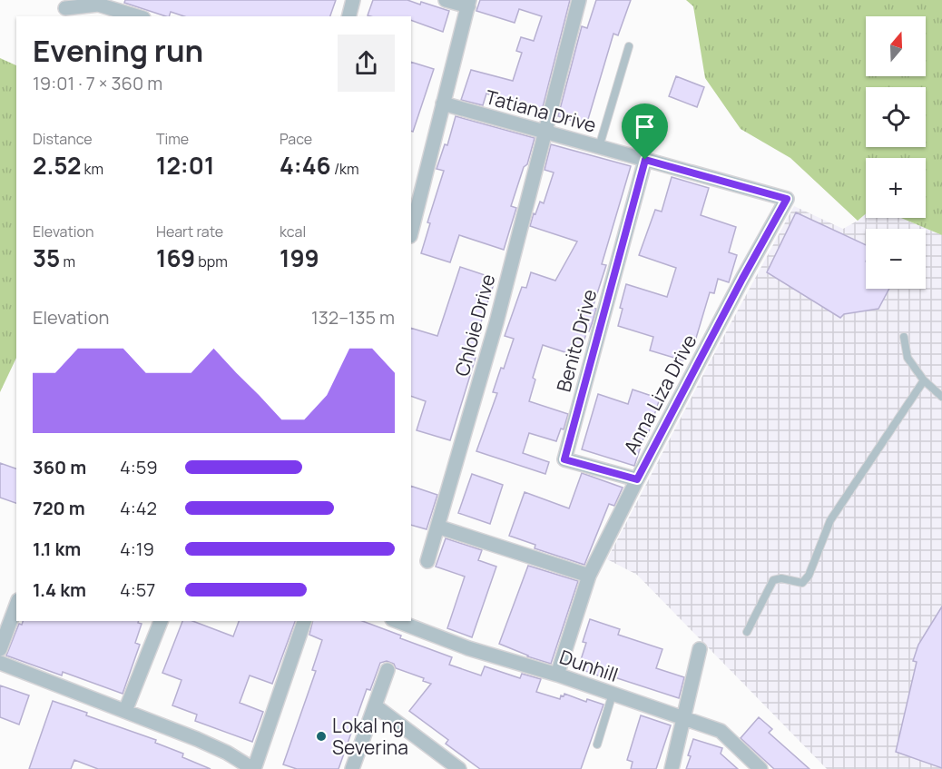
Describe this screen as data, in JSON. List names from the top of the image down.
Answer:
{
  "streets": {
    "street": [
      "Tatiana Drive",
      "Chloie Drive",
      "Benito Drive",
      "Anna Liza Drive",
      "Dunhill"
    ]
  },
  "crossings": [
    ["Tatiana Drive", "Chloie Drive"],
    ["Tatiana Drive", "Benito Drive"],
    ["Tatiana Drive", "Anna Liza Drive"],
    ["Benito Drive", "Anna Liza Drive"],
    ["Anna Liza Drive", "Dunhill"]
  ],
  "places": ["Lokal ng Severina"],
  "north": "top",
  "page": {
    "map_buttons": ["+", "−"],
    "heading": ["Evening run", "19:01 · 7 × 360 m"],
    "stats": [
      ["Distance", "2.52 km"],
      ["Time", "12:01"],
      ["Pace", "4:46 /km"],
      ["Elevation", "35 m"],
      ["Heart rate", "169 bpm"],
      ["kcal", "199"]
    ],
    "chart": ["Elevation", "132–135 m"],
    "list": [
      {
        "name": "360 m",
        "note": "4:59"
      },
      {
        "name": "720 m",
        "note": "4:42"
      },
      {
        "name": "1.1 km",
        "note": "4:19"
      },
      {
        "name": "1.4 km",
        "note": "4:57"
      }
    ]
  }
}
